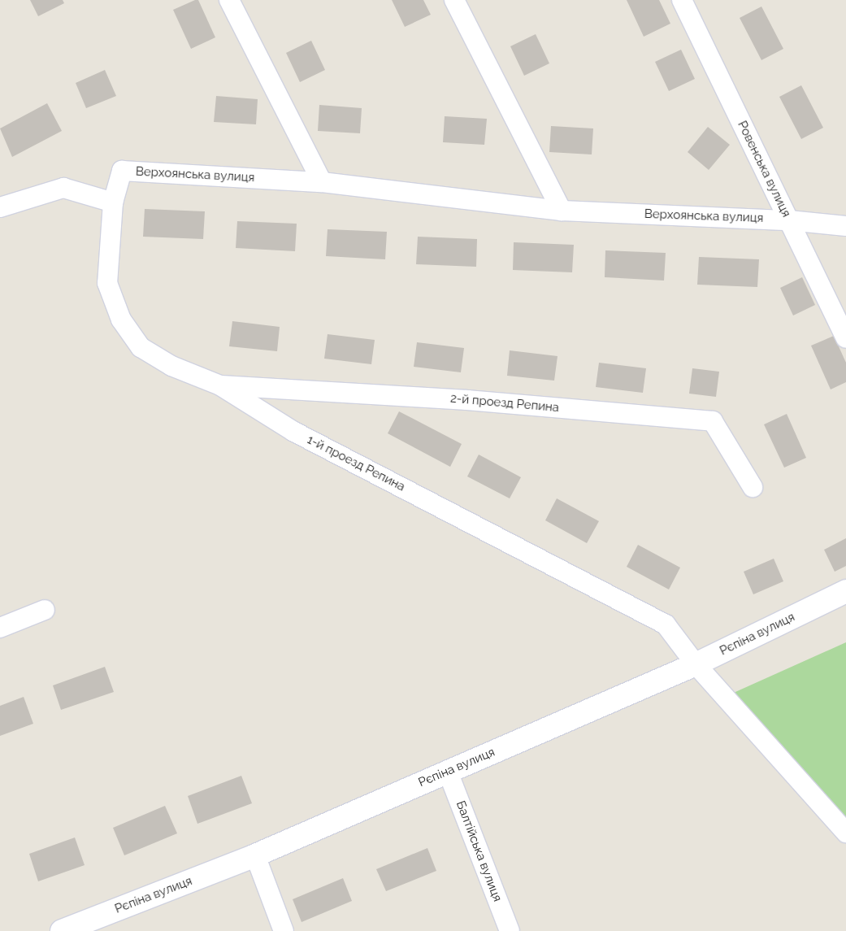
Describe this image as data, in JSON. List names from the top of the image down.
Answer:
{
  "streets": {
    "street": [
      "Ровенська вулиця",
      "Верхоянська вулиця",
      "2-й проезд Репина",
      "1-й проезд Репина",
      "Рєпіна вулиця",
      "Балтійська вулиця"
    ]
  },
  "crossings": [
    ["Ровенська вулиця", "Верхоянська вулиця"],
    ["Верхоянська вулиця", "1-й проезд Репина"],
    ["2-й проезд Репина", "1-й проезд Репина"],
    ["1-й проезд Репина", "Рєпіна вулиця"],
    ["Рєпіна вулиця", "Балтійська вулиця"]
  ]
}
